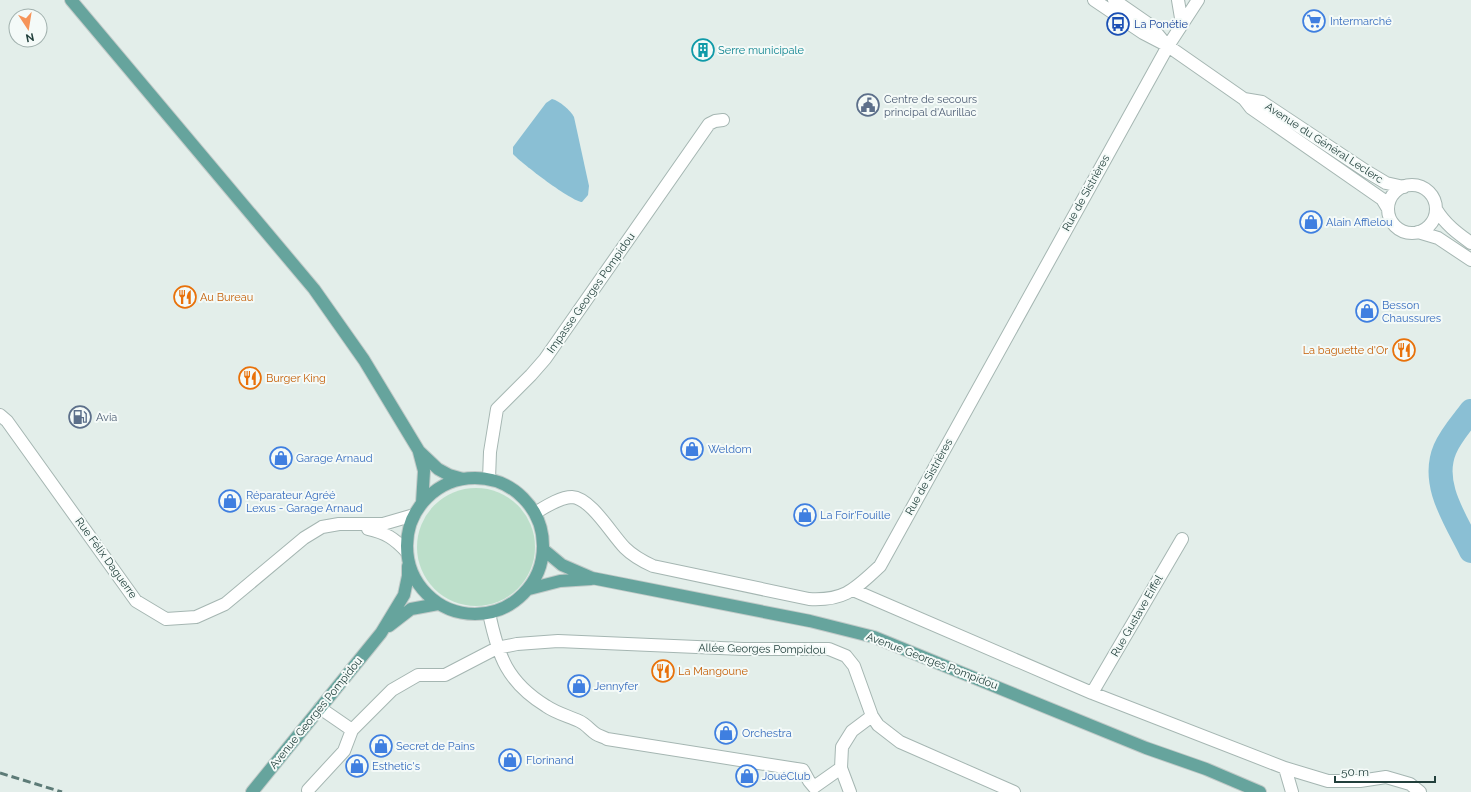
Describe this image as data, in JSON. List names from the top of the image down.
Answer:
{
  "streets": {
    "main road": ["Avenue Georges Pompidou"],
    "street": [
      "Avenue du Général Leclerc",
      "Rue de Sistrières",
      "Impasse Georges Pompidou",
      "Rue Félix Daguerre",
      "Rue Gustave Eiffel",
      "Allée Georges Pompidou"
    ]
  },
  "crossings": [
    ["Avenue du Général Leclerc", "Rue de Sistrières"],
    ["Rue de Sistrières", "Impasse Georges Pompidou"],
    ["Rue de Sistrières", "Rue Félix Daguerre"],
    ["Rue de Sistrières", "Avenue Georges Pompidou"],
    ["Impasse Georges Pompidou", "Rue Félix Daguerre"],
    ["Impasse Georges Pompidou", "Avenue Georges Pompidou"],
    ["Rue Félix Daguerre", "Avenue Georges Pompidou"]
  ],
  "places": {
    "supermarket": ["Intermarché"],
    "bus stop": ["La Ponétie"],
    "building": ["Serre municipale"],
    "public building": ["Centre de secours principal d'Aurillac"],
    "shop": [
      "Alain Afflelou",
      "Besson Chaussures",
      "Weldom",
      "Garage Arnaud",
      "Réparateur Agréé Lexus - Garage Arnaud",
      "La Foir'Fouille",
      "Jennyfer",
      "Orchestra",
      "Secret de Pains",
      "Florinand",
      "Esthetic's",
      "JouéClub"
    ],
    "restaurant": [
      "Au Bureau",
      "La baguette d'Or",
      "Burger King",
      "La Mangoune"
    ],
    "fuel station": ["Avia"]
  },
  "scale_bar": "50 m",
  "north": "bottom"
}
